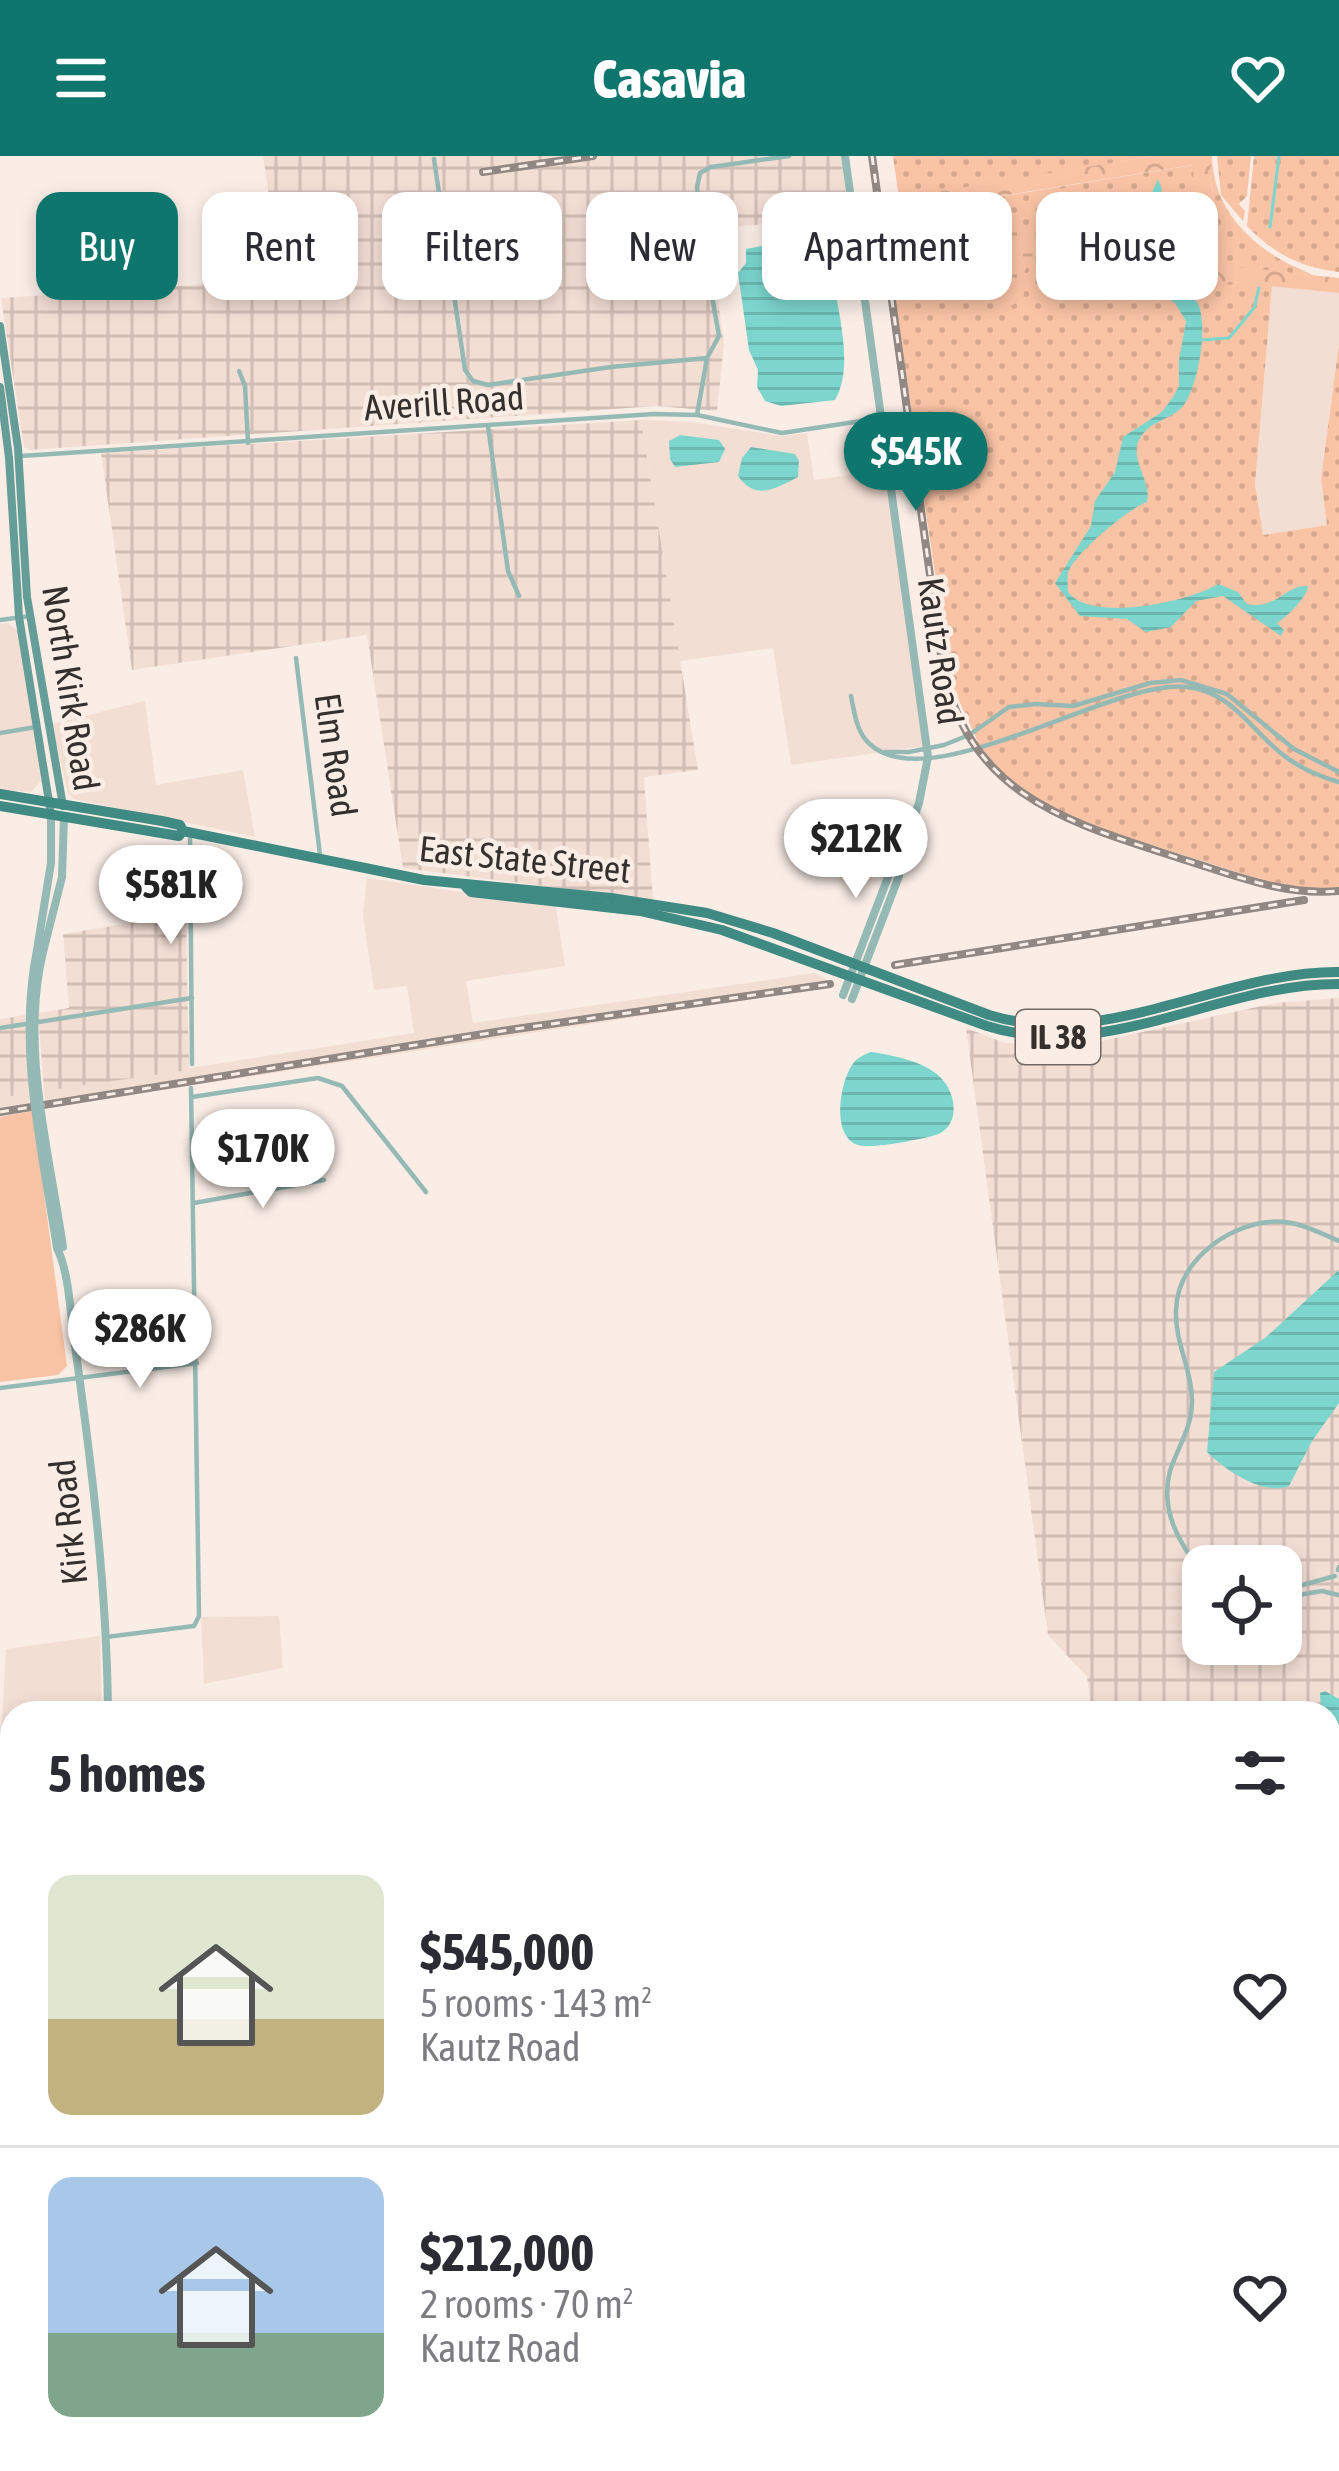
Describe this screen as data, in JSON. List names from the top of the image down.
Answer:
{
  "streets": {
    "main road": ["North Kirk Road", "East State Street", "IL 38"],
    "street": [
      "Averill Road",
      "Kautz Road",
      "Elm Road",
      "Kirk Road"
    ]
  },
  "crossings": [
    ["Averill Road", "Kautz Road"],
    ["Averill Road", "North Kirk Road"],
    ["Kautz Road", "East State Street"],
    ["Kautz Road", "IL 38"],
    ["North Kirk Road", "East State Street"],
    ["North Kirk Road", "Kirk Road"],
    ["Elm Road", "East State Street"],
    ["East State Street", "IL 38"]
  ],
  "page": {
    "header": "Casavia",
    "chip": [
      "Buy",
      "Rent",
      "Filters",
      "New",
      "Apartment",
      "House"
    ],
    "price": [
      "$545K",
      "$212K",
      "$581K",
      "$170K",
      "$286K"
    ],
    "heading": "5 homes",
    "list": [
      {
        "name": "$545,000",
        "note": "5 rooms · 143 m² · Kautz Road"
      },
      {
        "name": "$212,000",
        "note": "2 rooms · 70 m² · Kautz Road"
      }
    ]
  }
}
